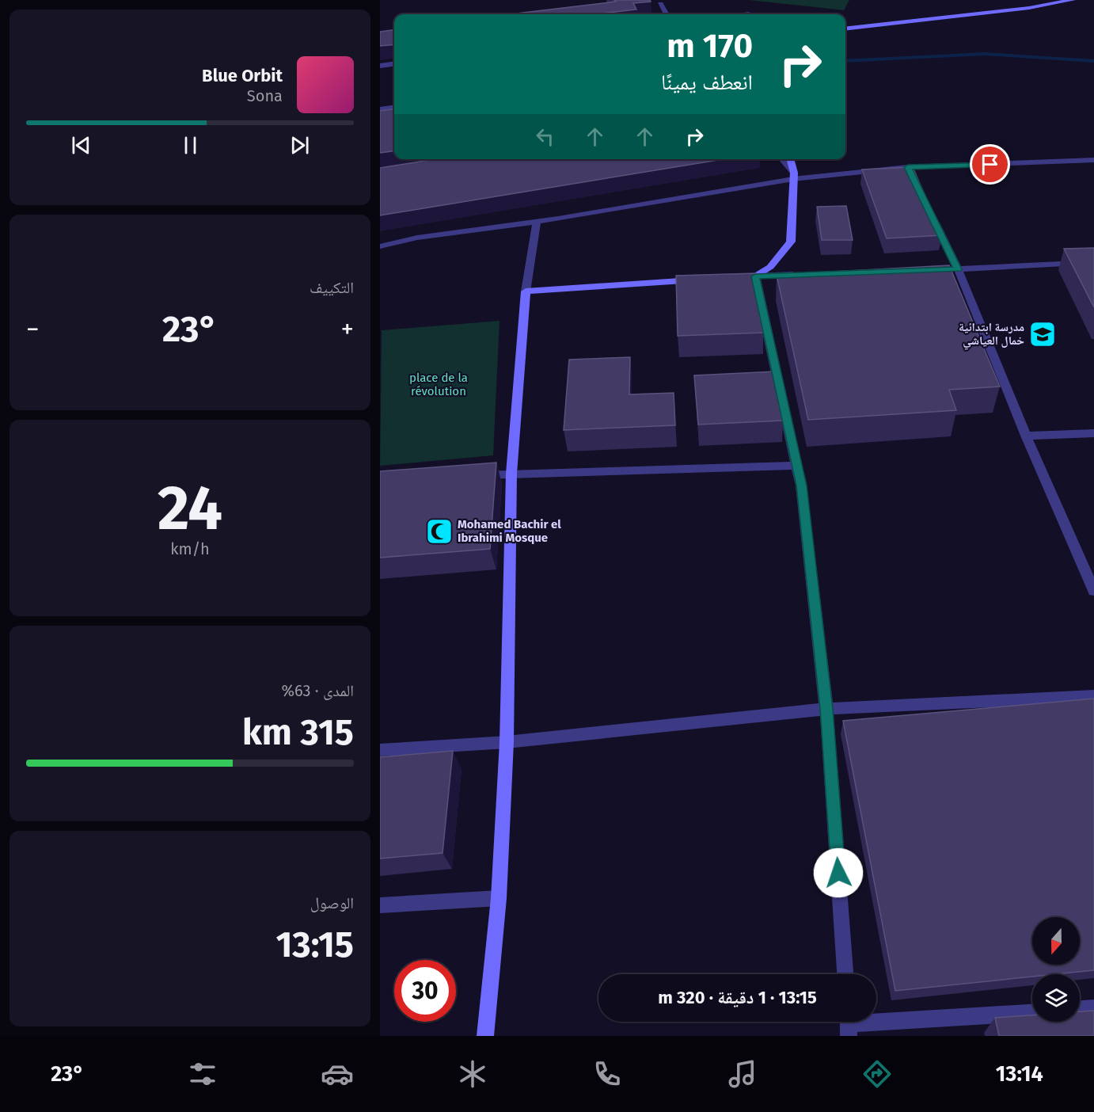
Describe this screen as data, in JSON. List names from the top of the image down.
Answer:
{
  "parks": ["place de la révolution"],
  "places": {
    "school or university": ["مدرسة ابتدائية خمال العياشي"],
    "mosque": ["Mohamed Bachir el Ibrahimi Mosque"]
  },
  "north": "bottom",
  "page": {
    "turn": ["170 m", "انعطف يمينًا"],
    "song": ["Blue Orbit", "Sona"],
    "tile": [
      "التكييف",
      ["24", "km/h"],
      ["المدى · 63%", "315 km"],
      ["الوصول", "13:15"]
    ],
    "heat": ["−", "23°", "+"],
    "limit": "30",
    "trip": "13:15 · 1 دقيقة · 320 m",
    "tabs": ["13:14", "23°"]
  }
}
